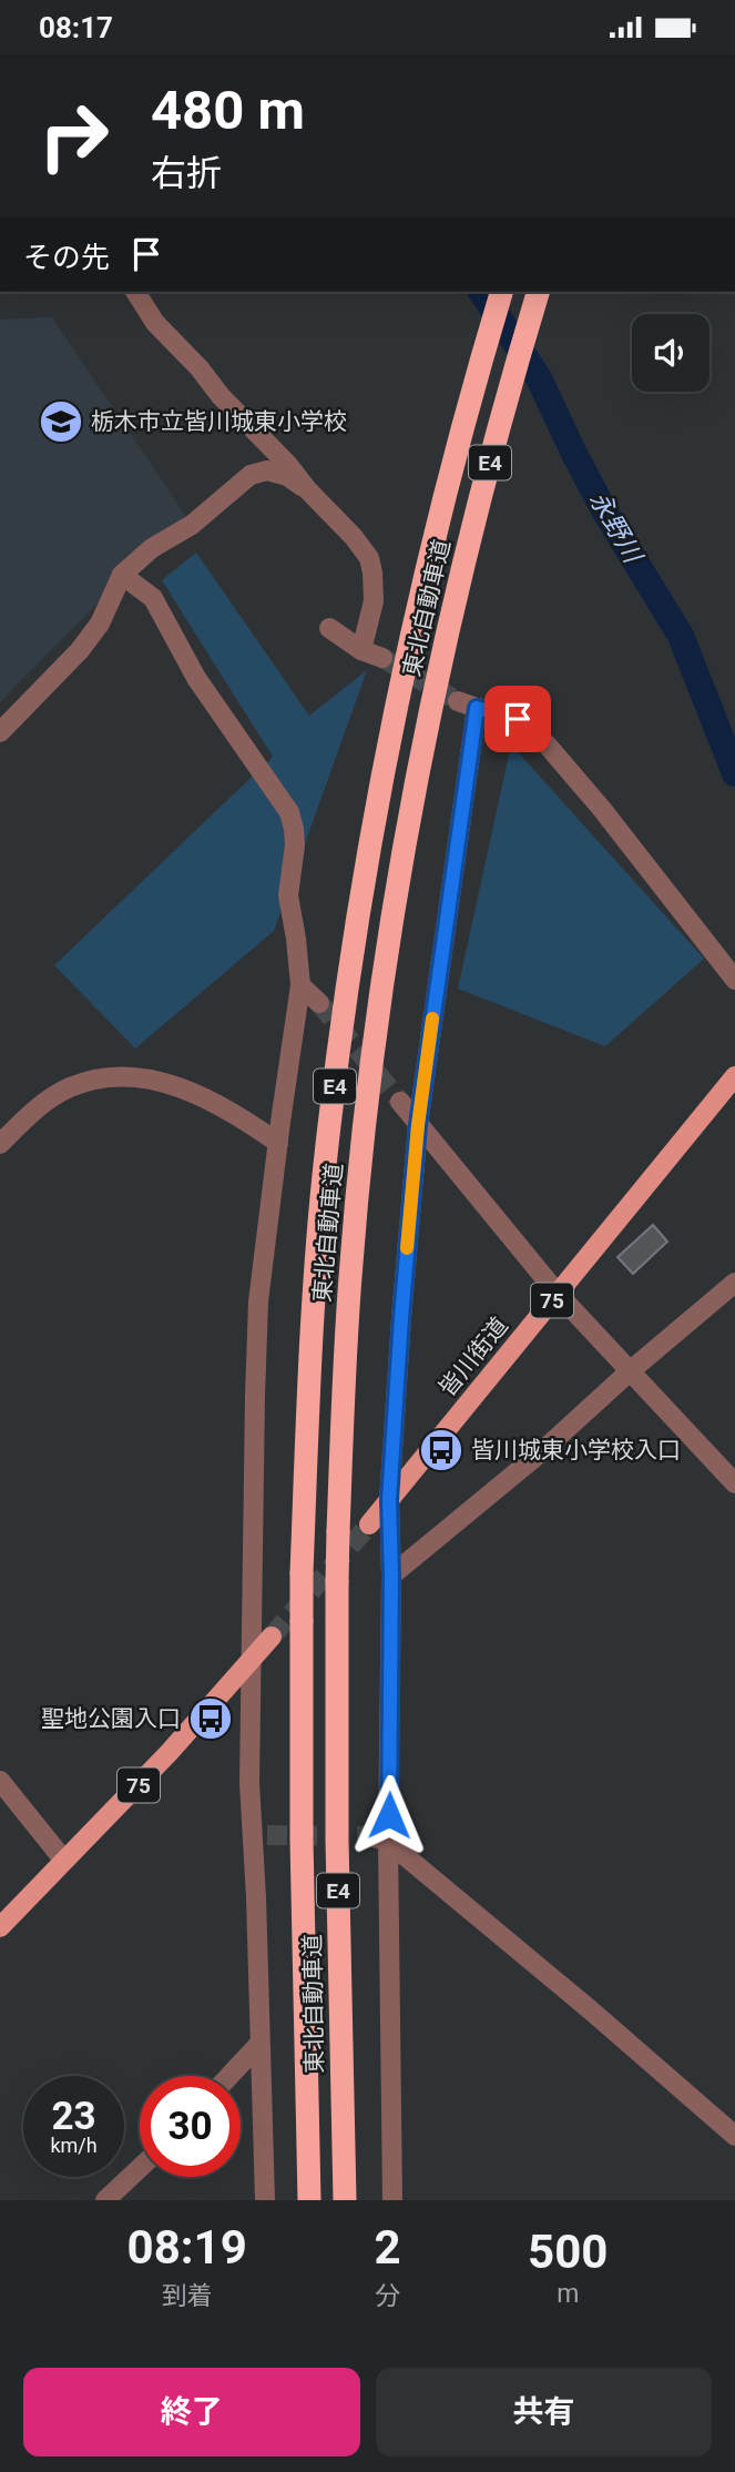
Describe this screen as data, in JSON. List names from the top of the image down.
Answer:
{
  "streets": {
    "highway": ["E4", "東北自動車道"],
    "main road": ["75", "皆川街道"]
  },
  "water": ["永野川"],
  "places": {
    "school or university": ["栃木市立皆川城東小学校"],
    "bus stop": ["皆川城東小学校入口", "聖地公園入口"]
  },
  "page": {
    "status": "08:17",
    "turn": ["480 m", "右折"],
    "then": "その先",
    "speed": "23 km/h",
    "limit": "30",
    "eta": [
      "08:19",
      "到着",
      "2",
      "分",
      "500",
      "m"
    ],
    "buttons": ["終了", "共有"]
  }
}
